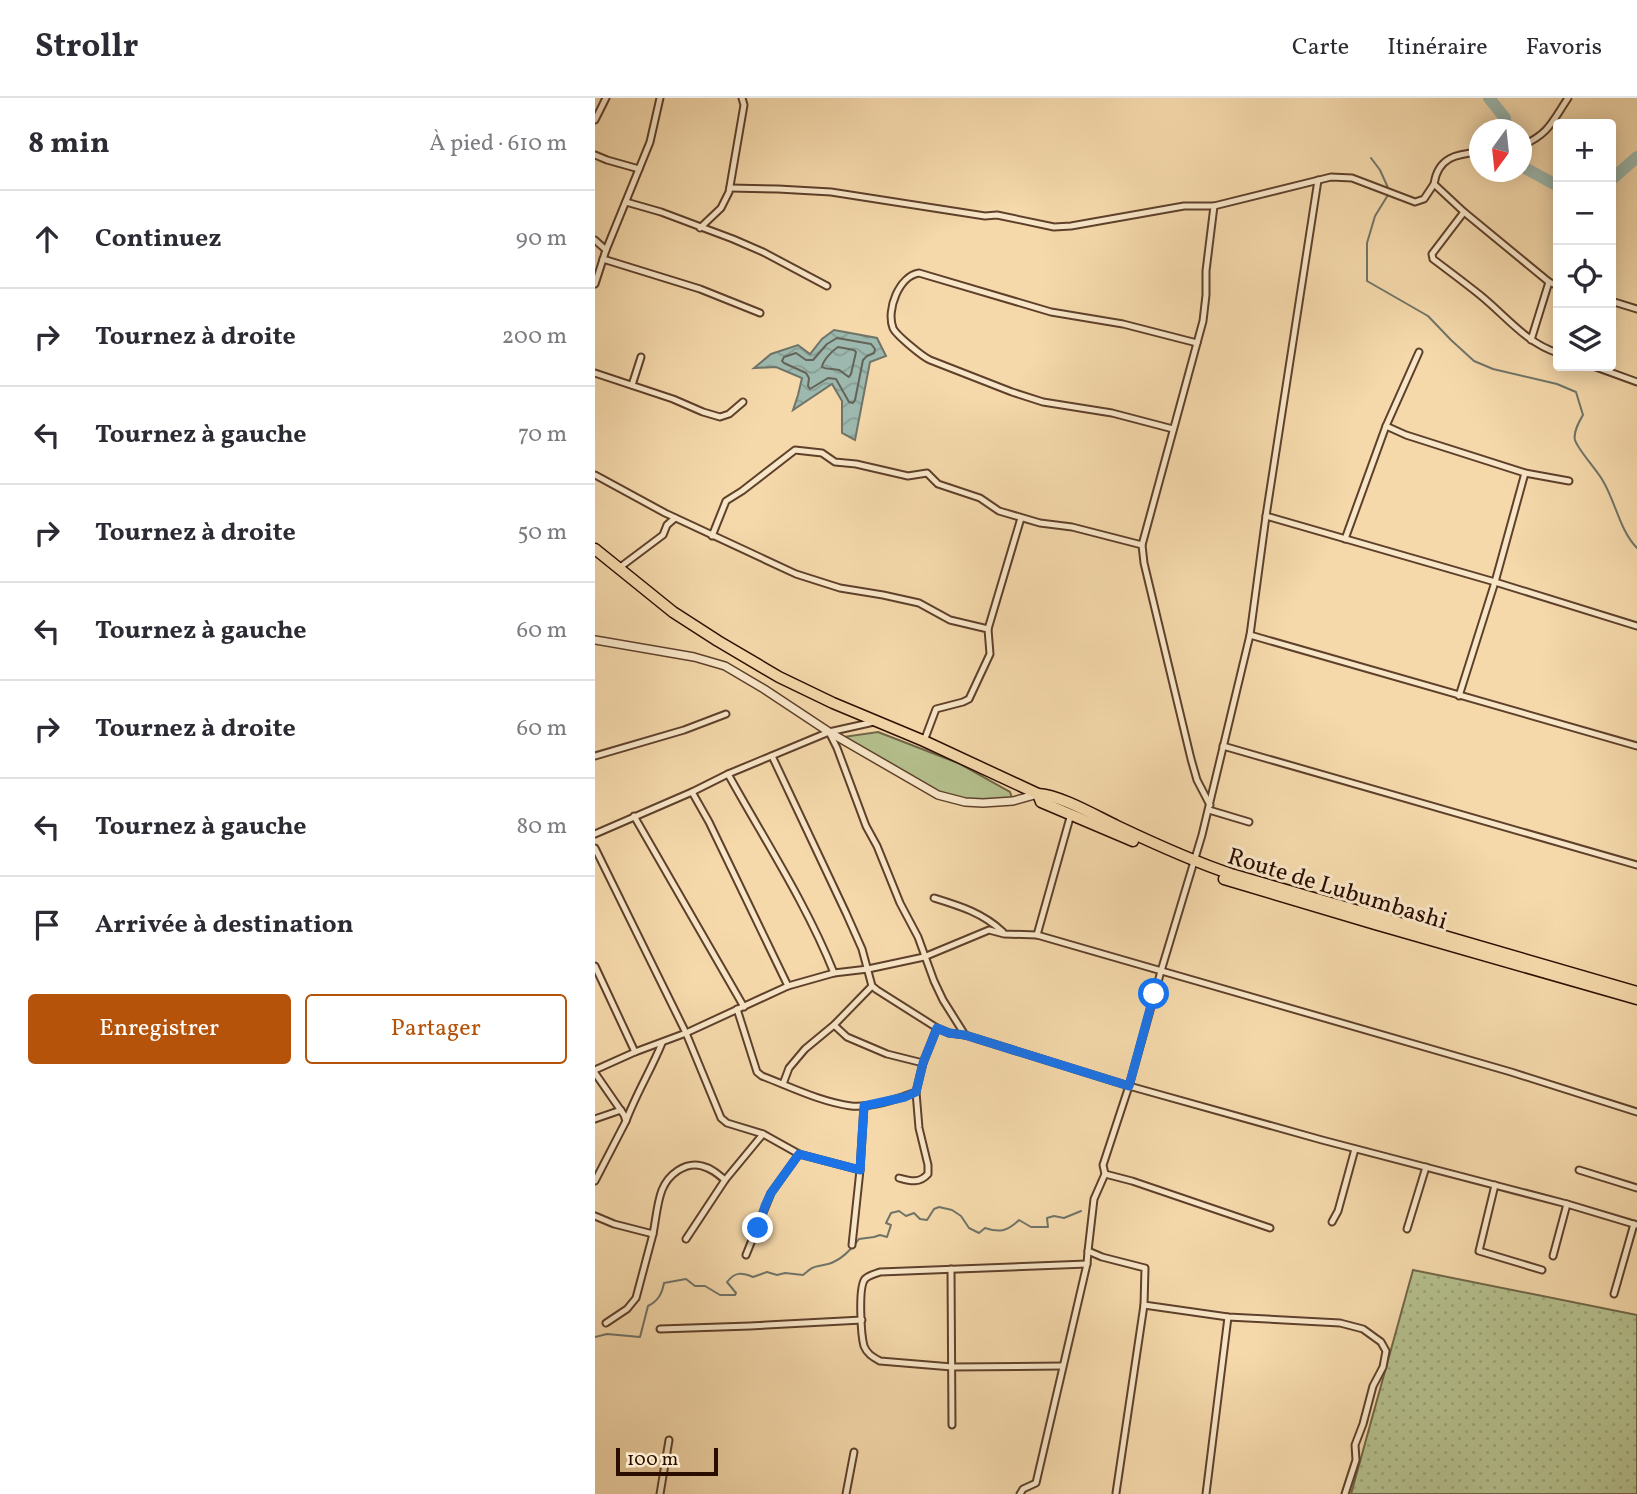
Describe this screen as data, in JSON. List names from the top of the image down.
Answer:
{
  "streets": {
    "highway": ["Route de Lubumbashi"]
  },
  "scale_bar": "100 m",
  "north": "bottom",
  "page": {
    "header": "Strollr",
    "nav": ["Carte", "Itinéraire", "Favoris"],
    "heading": ["8 min", "À pied · 610 m"],
    "map_buttons": ["+", "−"],
    "list": [
      ["Continuez", "90 m"],
      ["Tournez à droite", "200 m"],
      ["Tournez à gauche", "70 m"],
      ["Tournez à droite", "50 m"],
      ["Tournez à gauche", "60 m"],
      ["Tournez à droite", "60 m"],
      ["Tournez à gauche", "80 m"],
      "Arrivée à destination"
    ],
    "buttons": ["Enregistrer", "Partager"],
    "scale": "100 m"
  }
}
